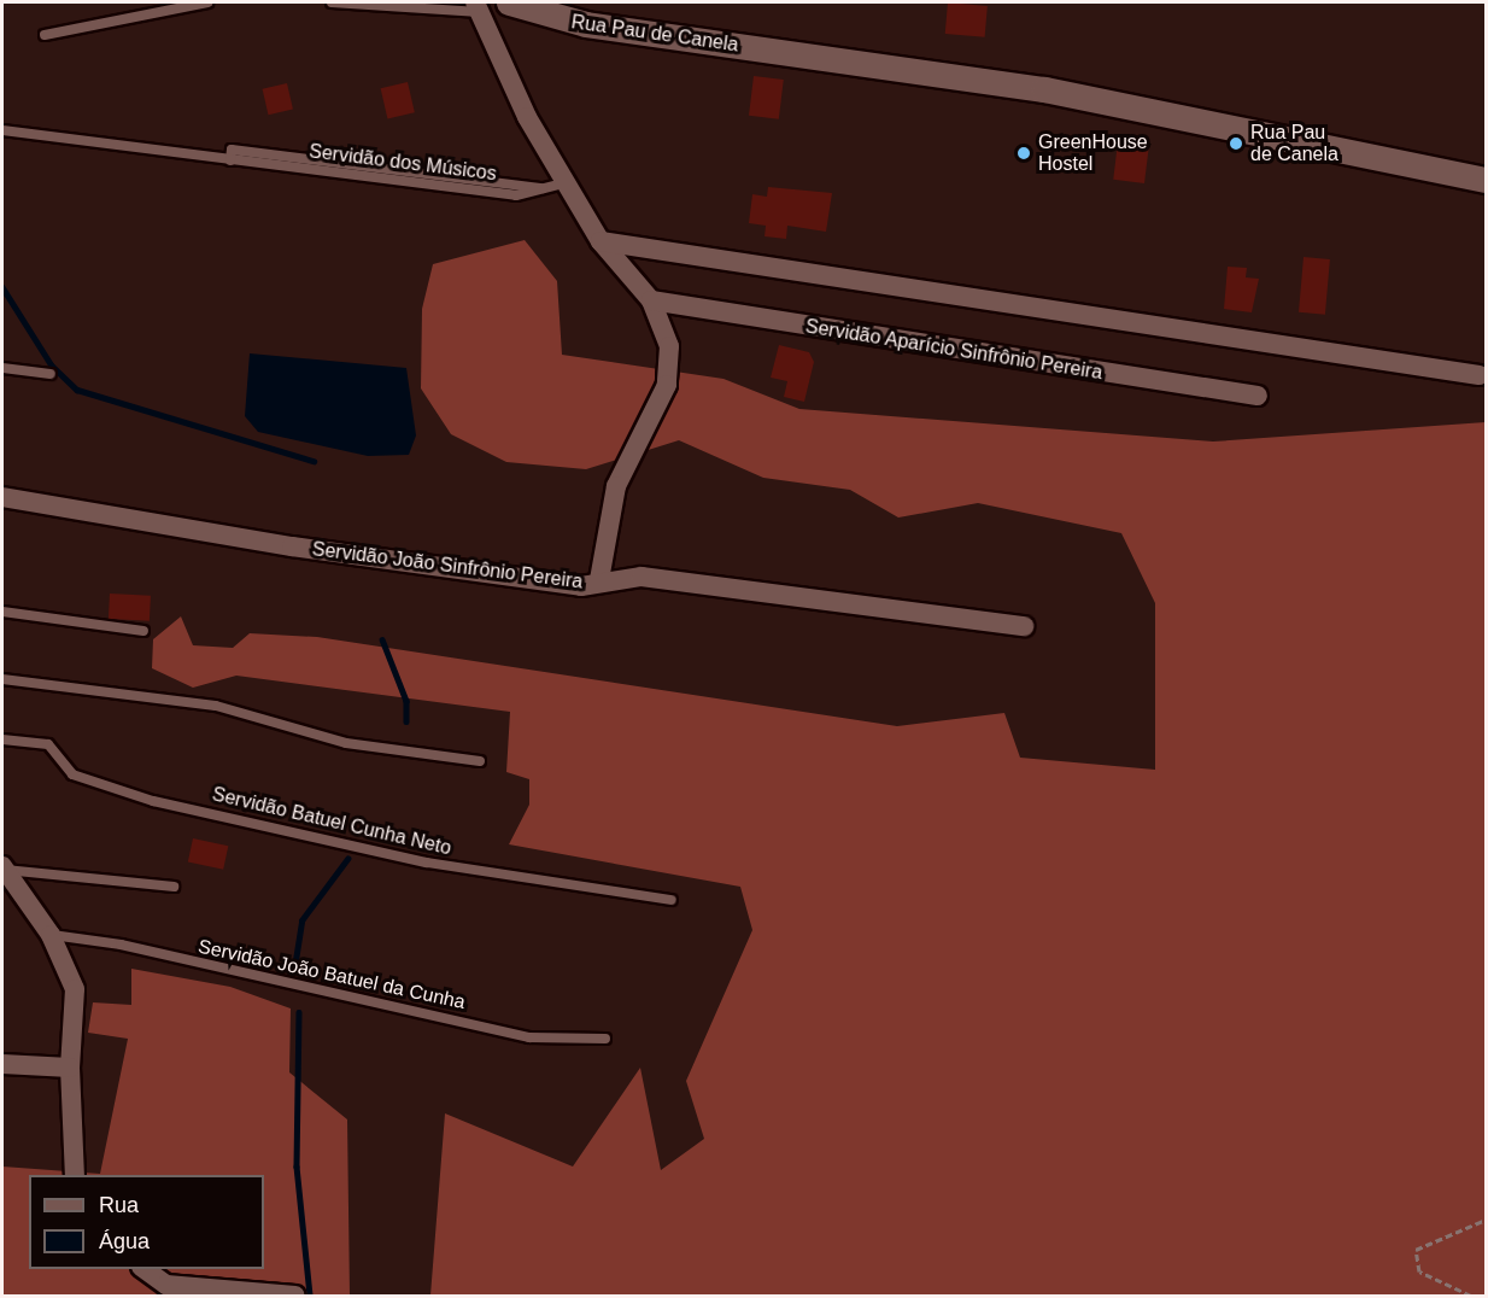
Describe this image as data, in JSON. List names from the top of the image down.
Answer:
{
  "streets": {
    "street": ["Rua Pau de Canela", "Servidão Aparício Sinfrônio Pereira", "Servidão João Sinfrônio Pereira"],
    "lane": ["Servidão dos Músicos", "Servidão Batuel Cunha Neto", "Servidão João Batuel da Cunha"]
  },
  "places": ["Rua Pau de Canela", "GreenHouse Hostel"],
  "legend": ["Rua", "Água"]
}
